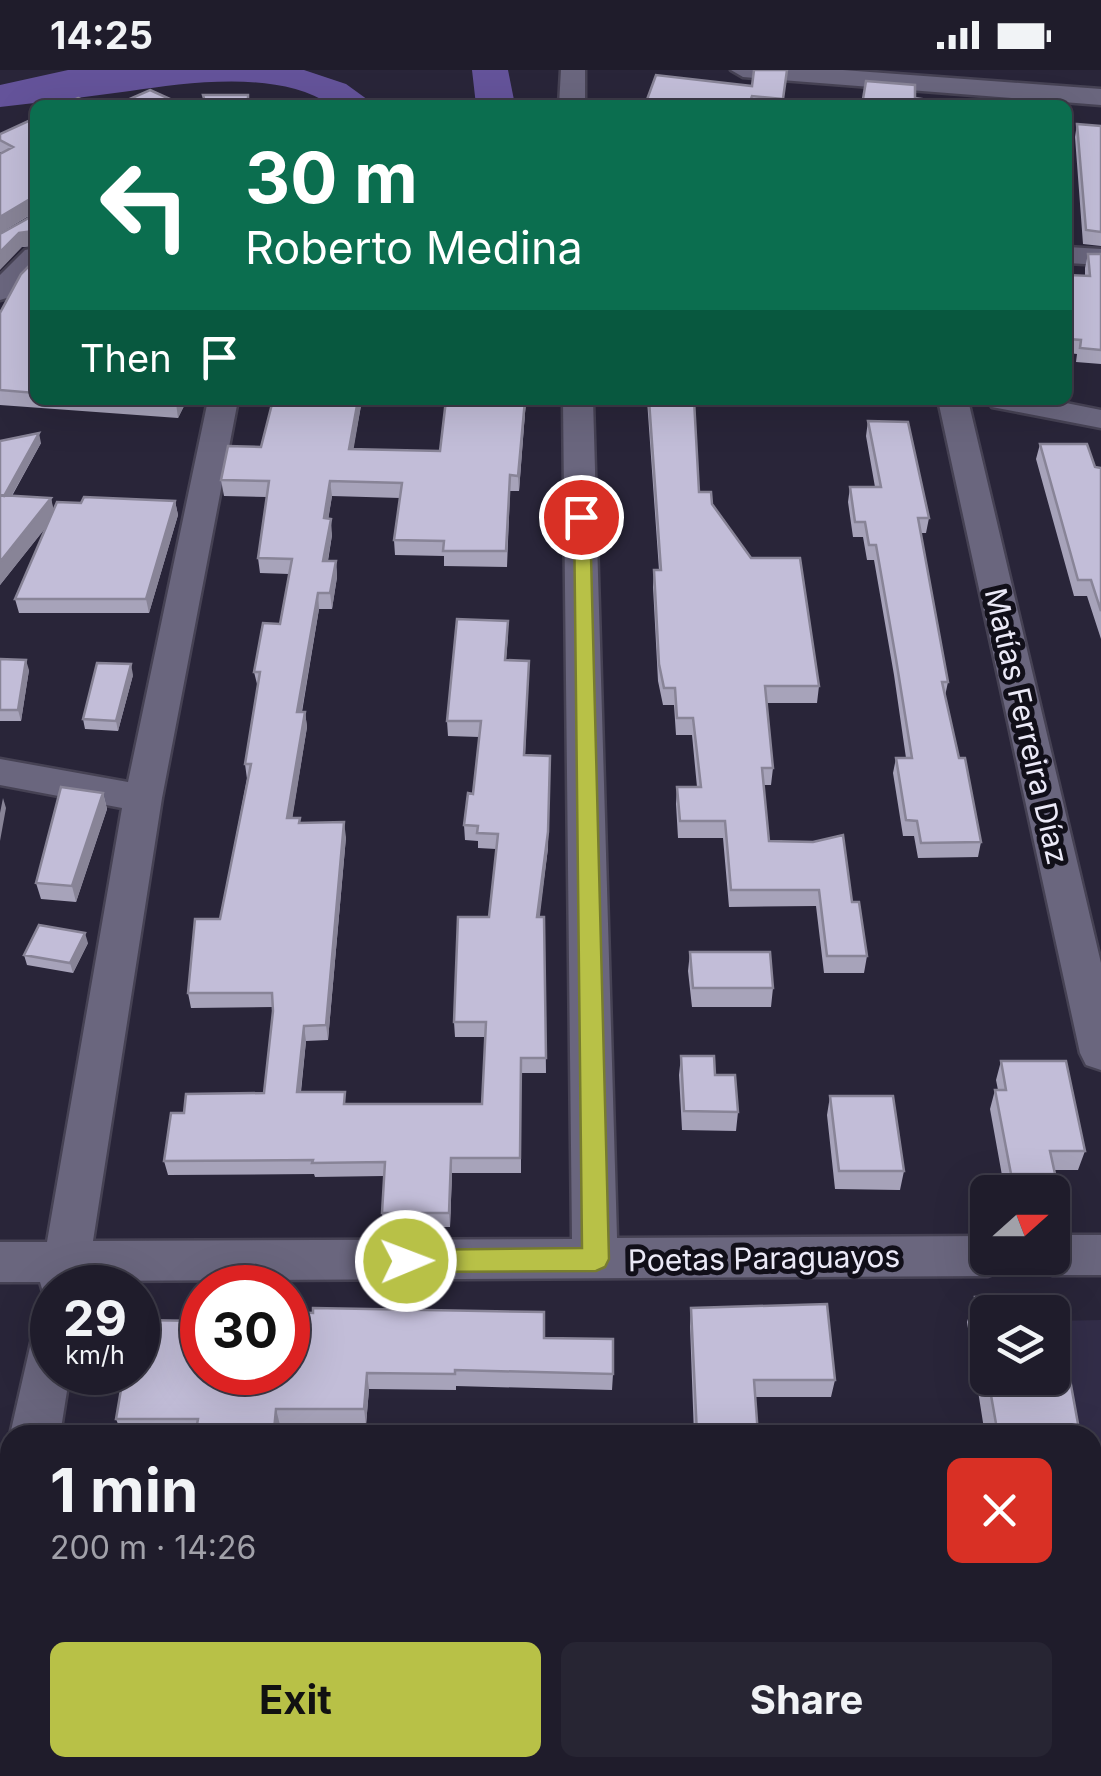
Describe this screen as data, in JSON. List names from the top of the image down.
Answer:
{
  "streets": {
    "street": ["Matías Ferreira Díaz", "Poetas Paraguayos"]
  },
  "north": "right",
  "page": {
    "status": "14:25",
    "turn": ["30 m", "Roberto Medina"],
    "then": "Then",
    "speed": "29 km/h",
    "limit": "30",
    "heading": ["1 min", "200 m · 14:26"],
    "buttons": ["Exit", "Share"]
  }
}
